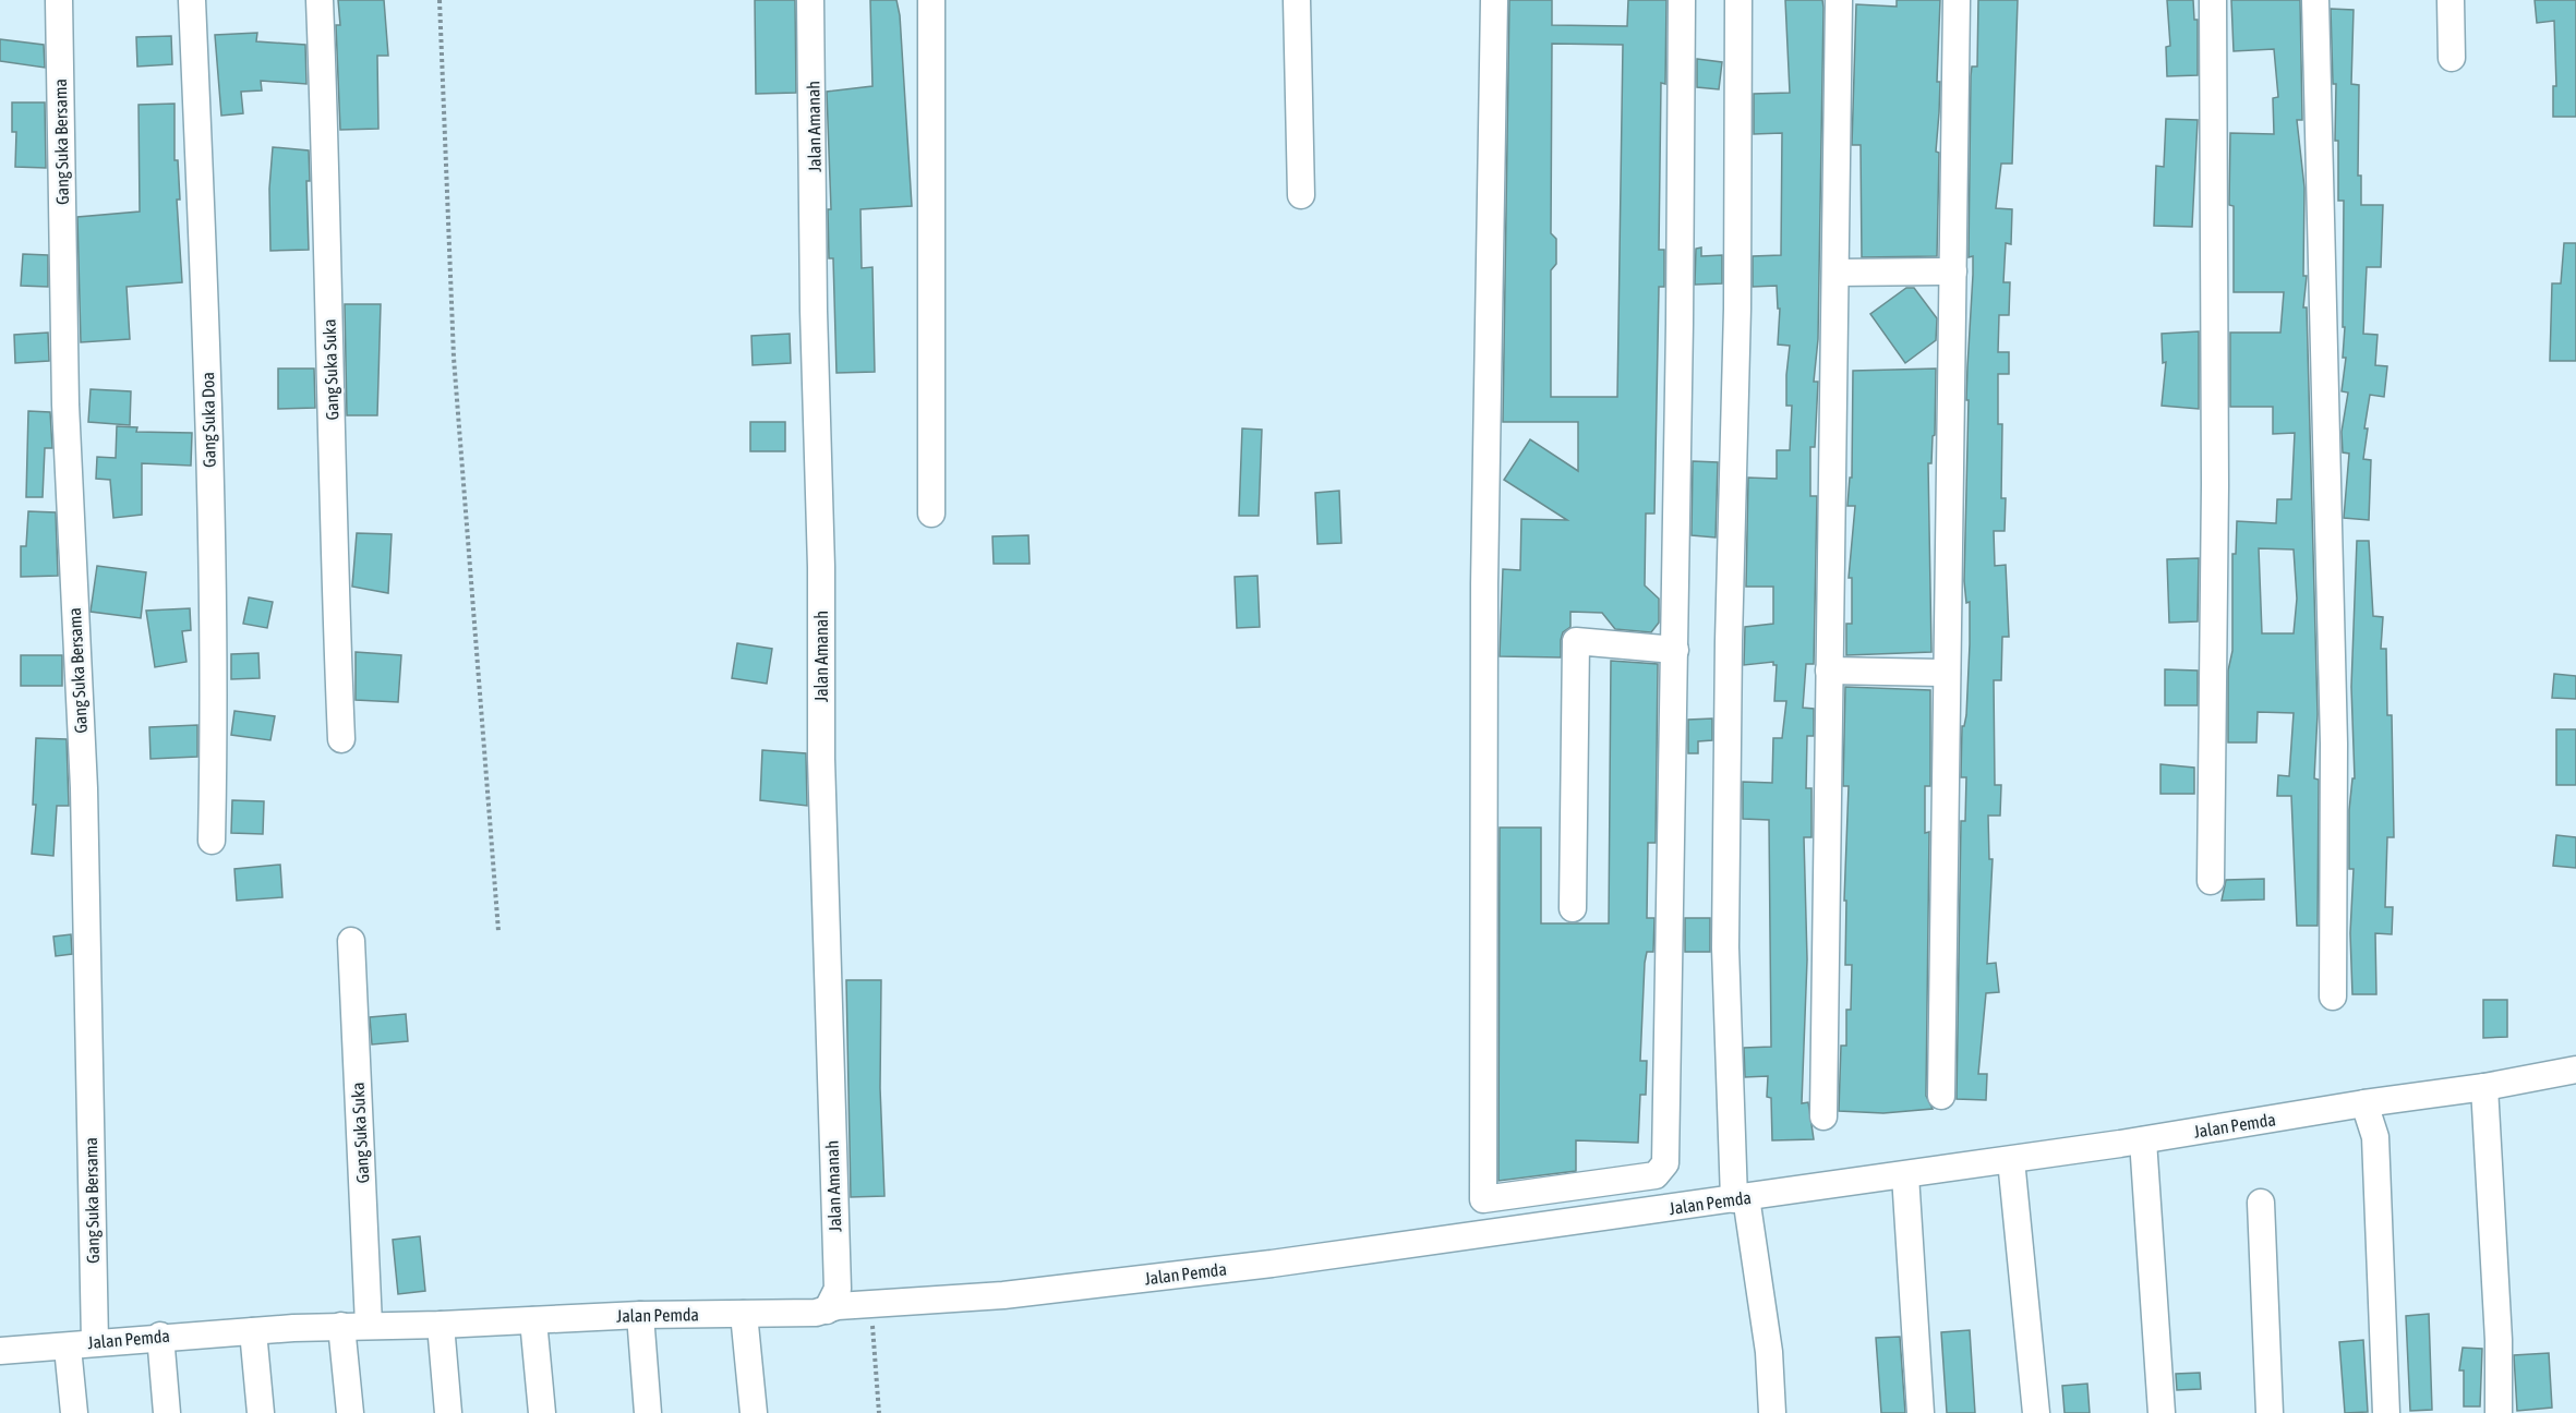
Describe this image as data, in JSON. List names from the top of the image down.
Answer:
{
  "streets": {
    "street": [
      "Jalan Amanah",
      "Gang Suka Bersama",
      "Gang Suka Suka",
      "Gang Suka Doa",
      "Jalan Pemda"
    ]
  },
  "crossings": [
    ["Jalan Amanah", "Jalan Pemda"],
    ["Gang Suka Bersama", "Jalan Pemda"],
    ["Gang Suka Suka", "Jalan Pemda"]
  ]
}
